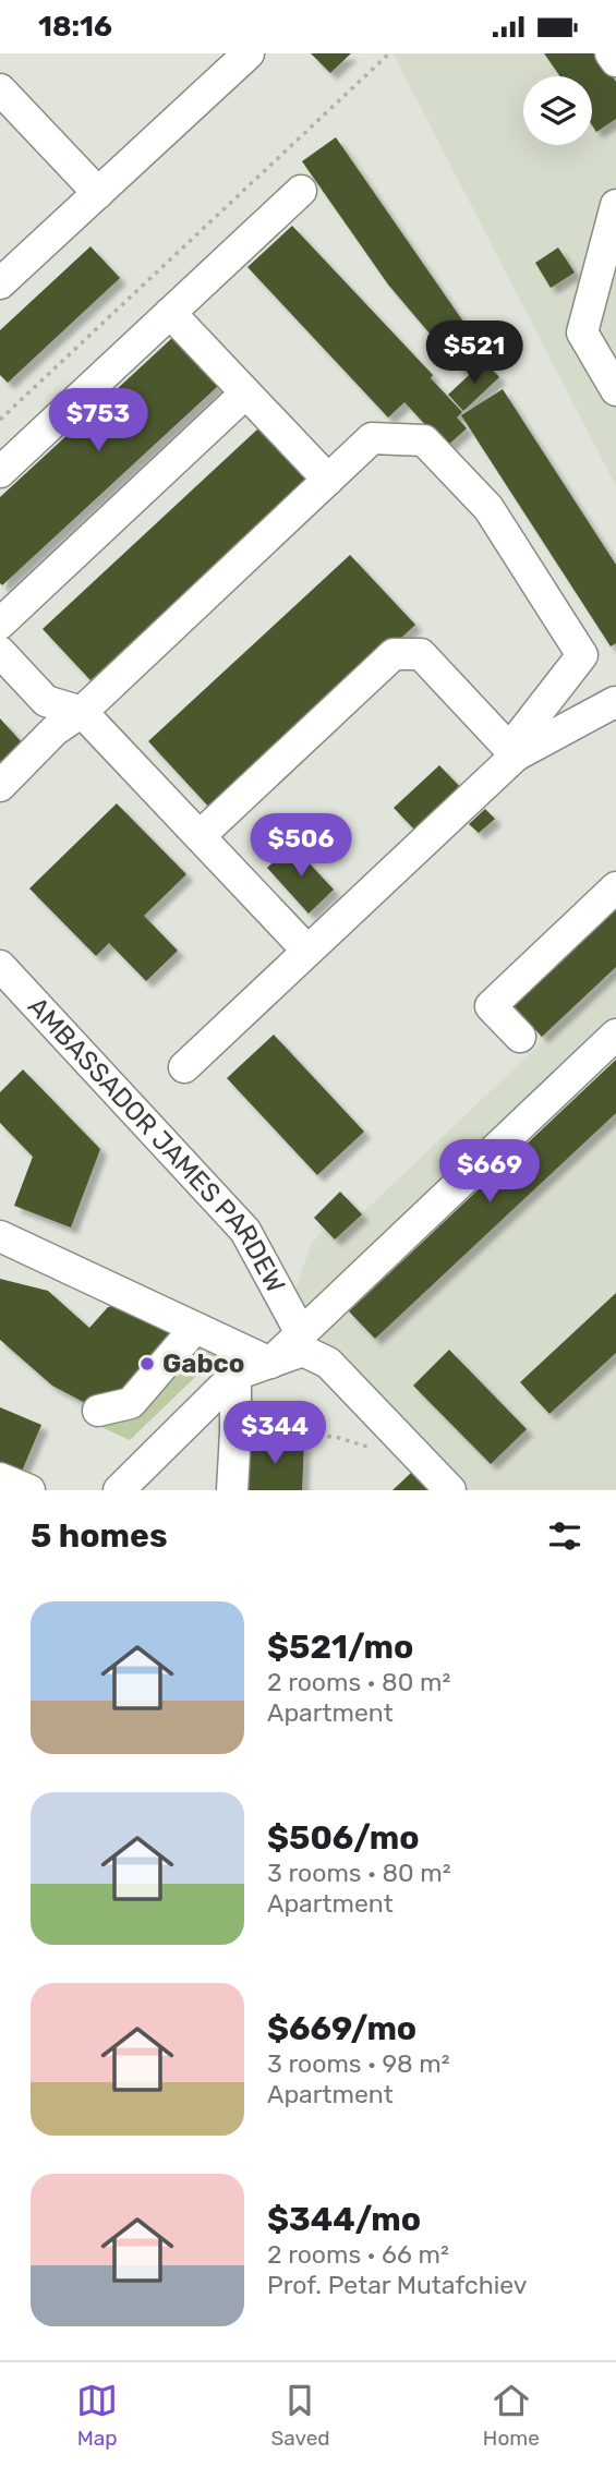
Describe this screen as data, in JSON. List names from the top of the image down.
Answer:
{
  "streets": {
    "street": ["AMBASSADOR JAMES PARDEW"]
  },
  "places": ["Gabco"],
  "page": {
    "status": "18:16",
    "price": [
      "$521",
      "$753",
      "$506",
      "$669",
      "$344"
    ],
    "heading": "5 homes",
    "list": [
      {
        "name": "$521/mo",
        "note": "2 rooms · 80 m² · Apartment"
      },
      {
        "name": "$506/mo",
        "note": "3 rooms · 80 m² · Apartment"
      },
      {
        "name": "$669/mo",
        "note": "3 rooms · 98 m² · Apartment"
      },
      {
        "name": "$344/mo",
        "note": "2 rooms · 66 m² · Prof. Petar Mutafchiev"
      }
    ],
    "tabs": ["Map", "Saved", "Home"]
  }
}
